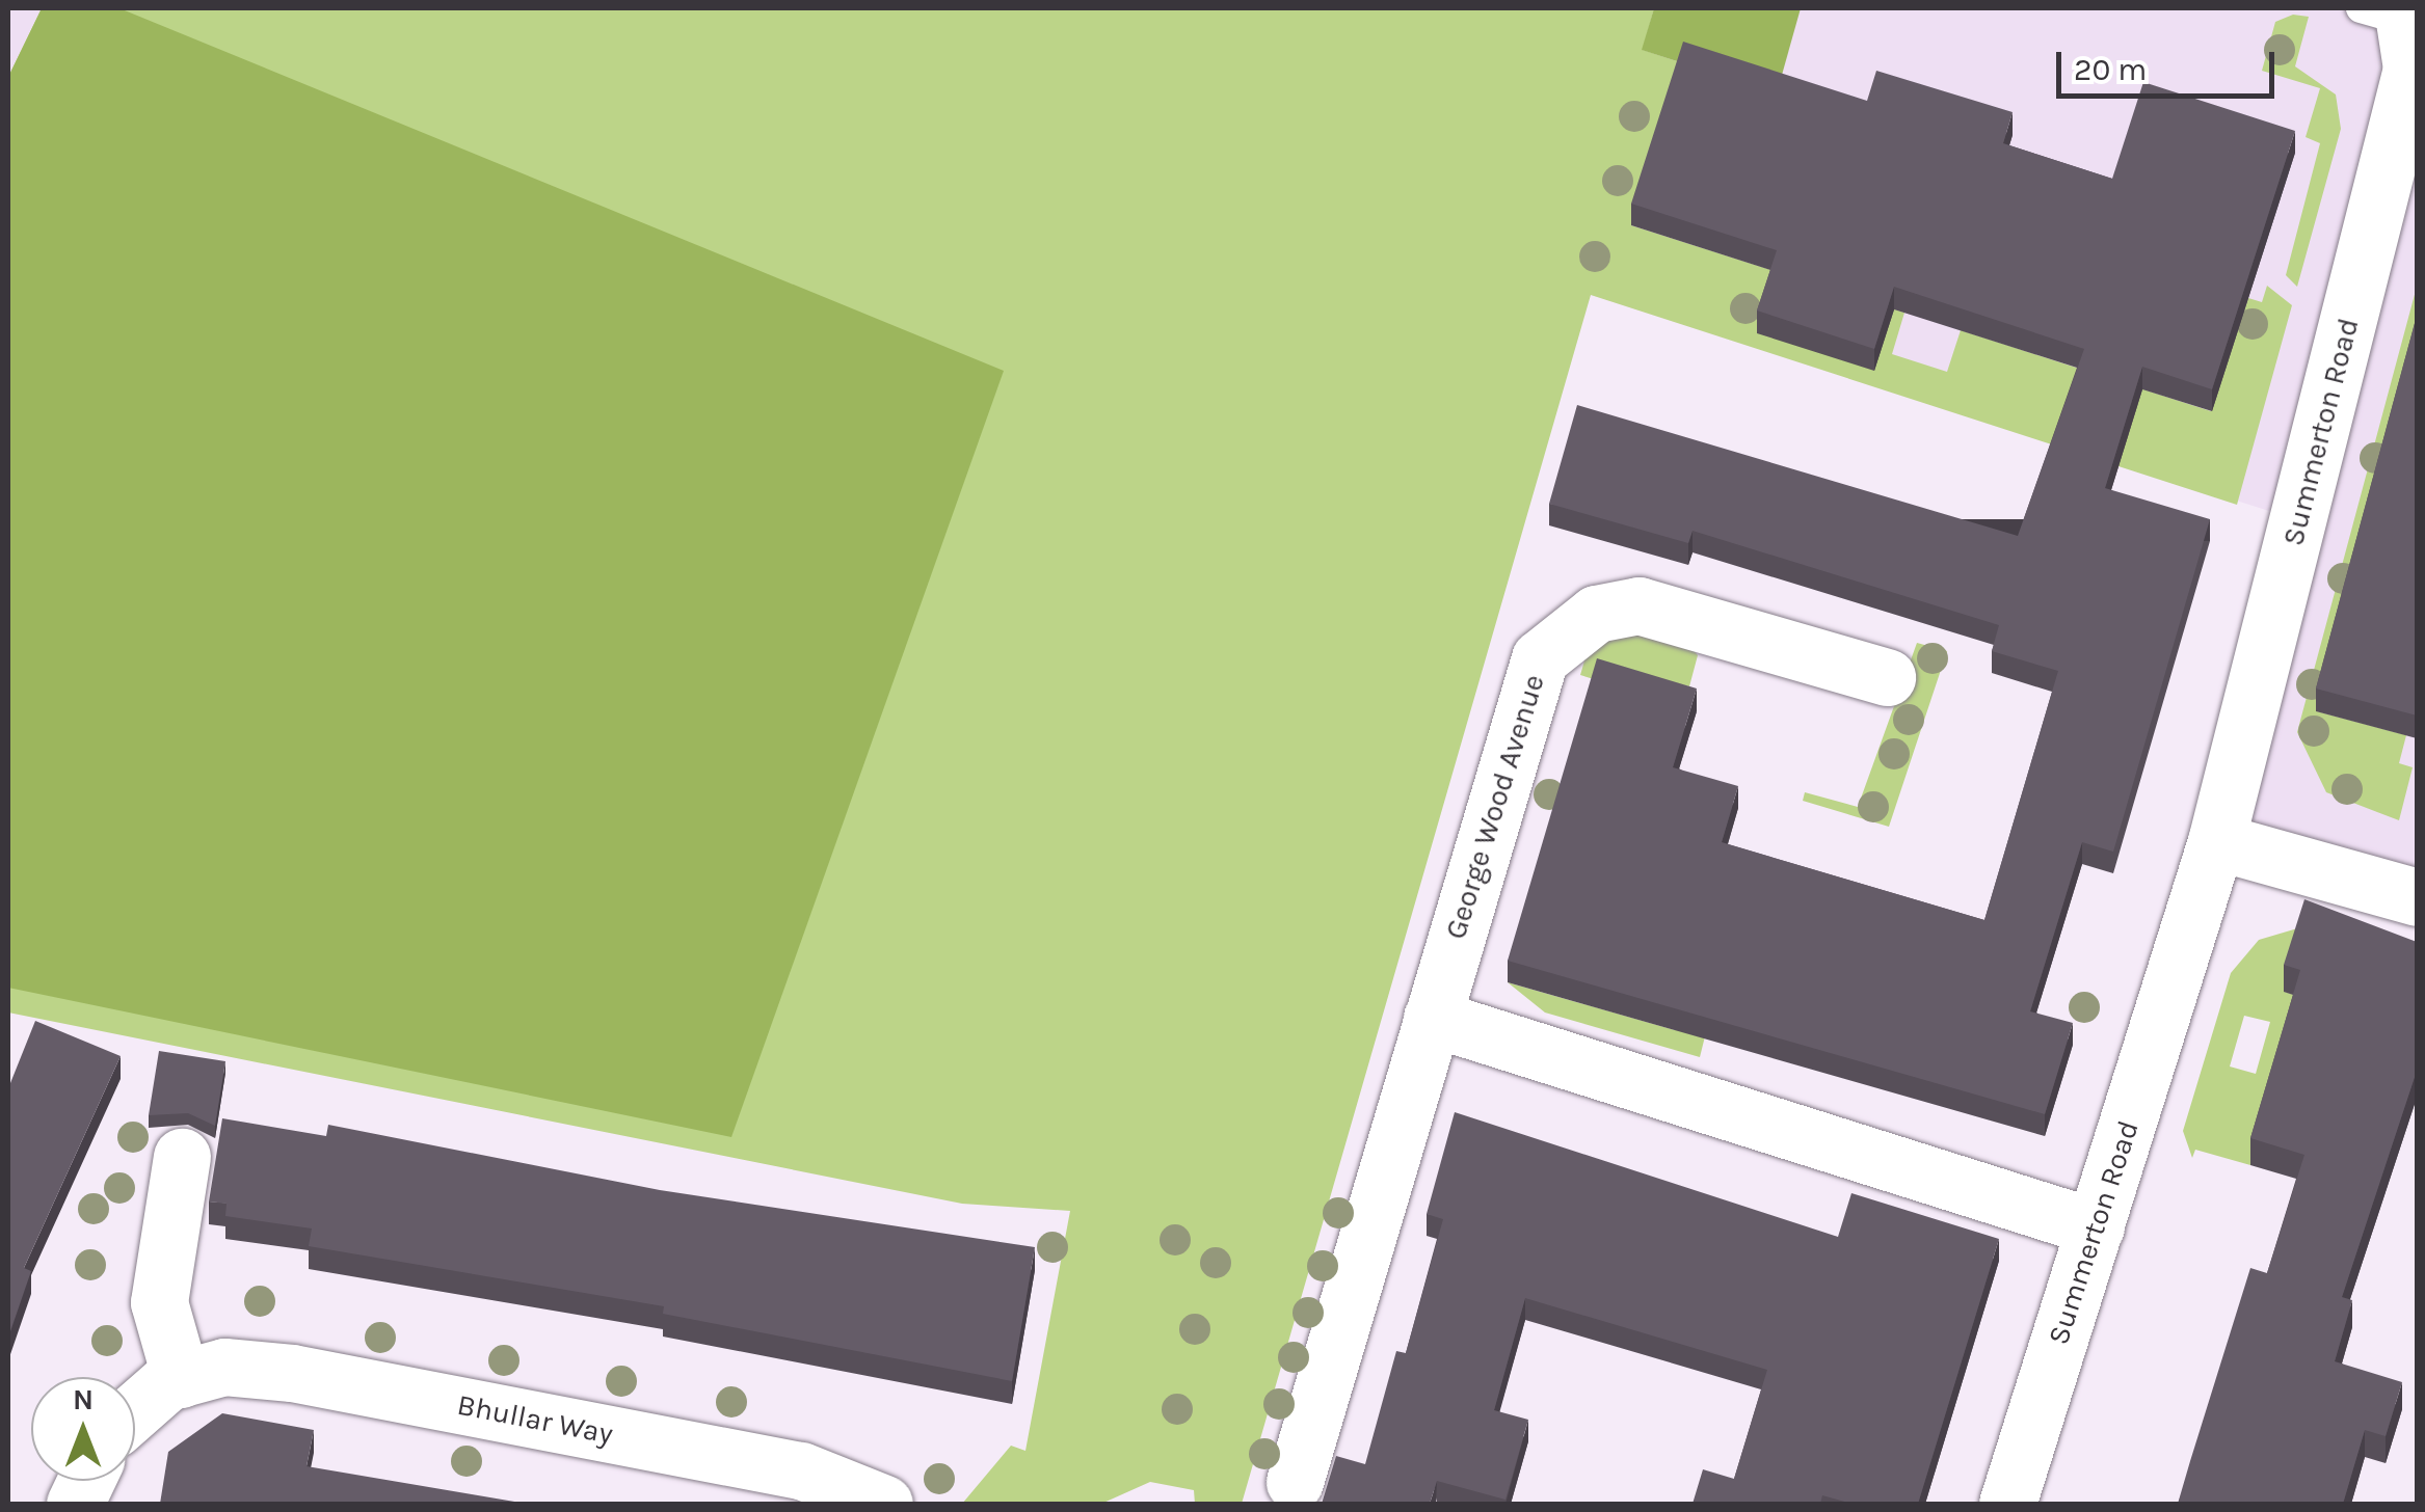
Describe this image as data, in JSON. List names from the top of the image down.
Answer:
{
  "streets": {
    "street": ["Summerton Road", "George Wood Avenue", "Bhullar Way"]
  },
  "scale_bar": "20 m",
  "north": "top"
}
